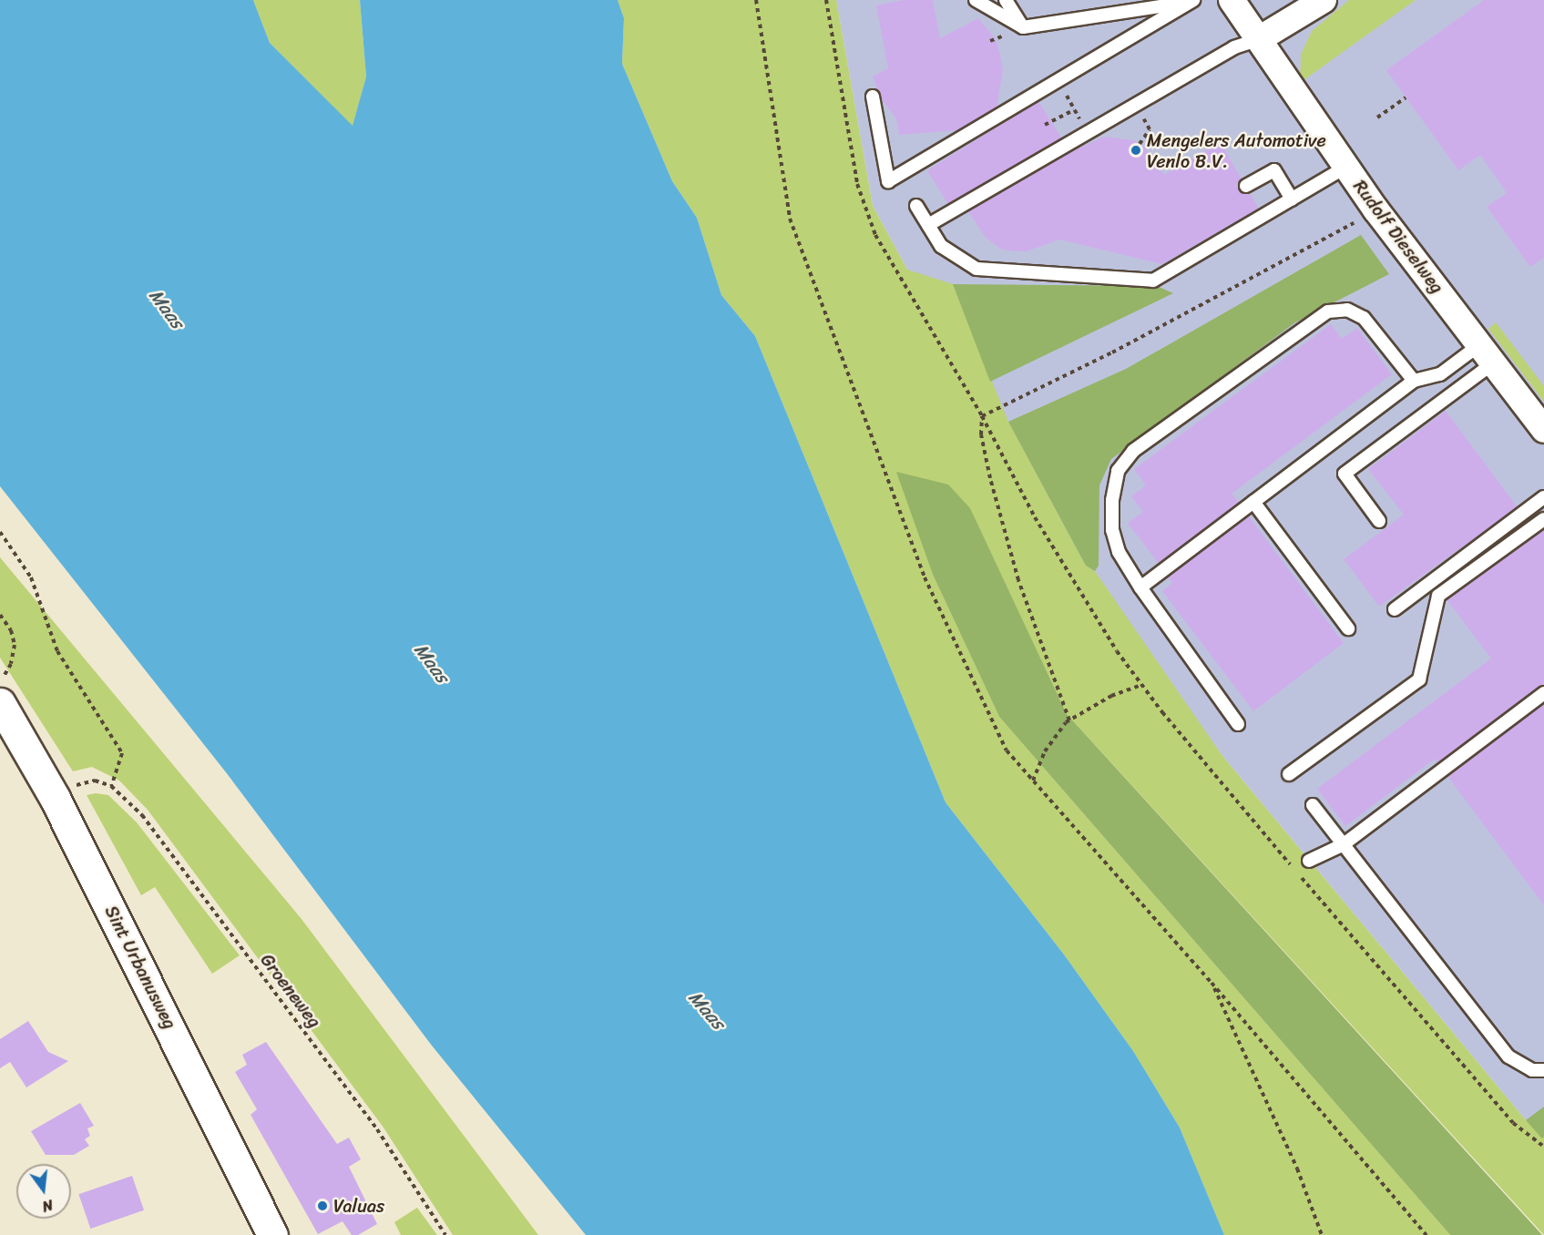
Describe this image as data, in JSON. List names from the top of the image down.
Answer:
{
  "streets": {
    "street": ["Rudolf Dieselweg", "Sint Urbanusweg"],
    "path": ["Groeneweg"]
  },
  "water": ["Maas"],
  "places": ["Mengelers Automotive Venlo B.V.", "Valuas"],
  "north": "bottom"
}
